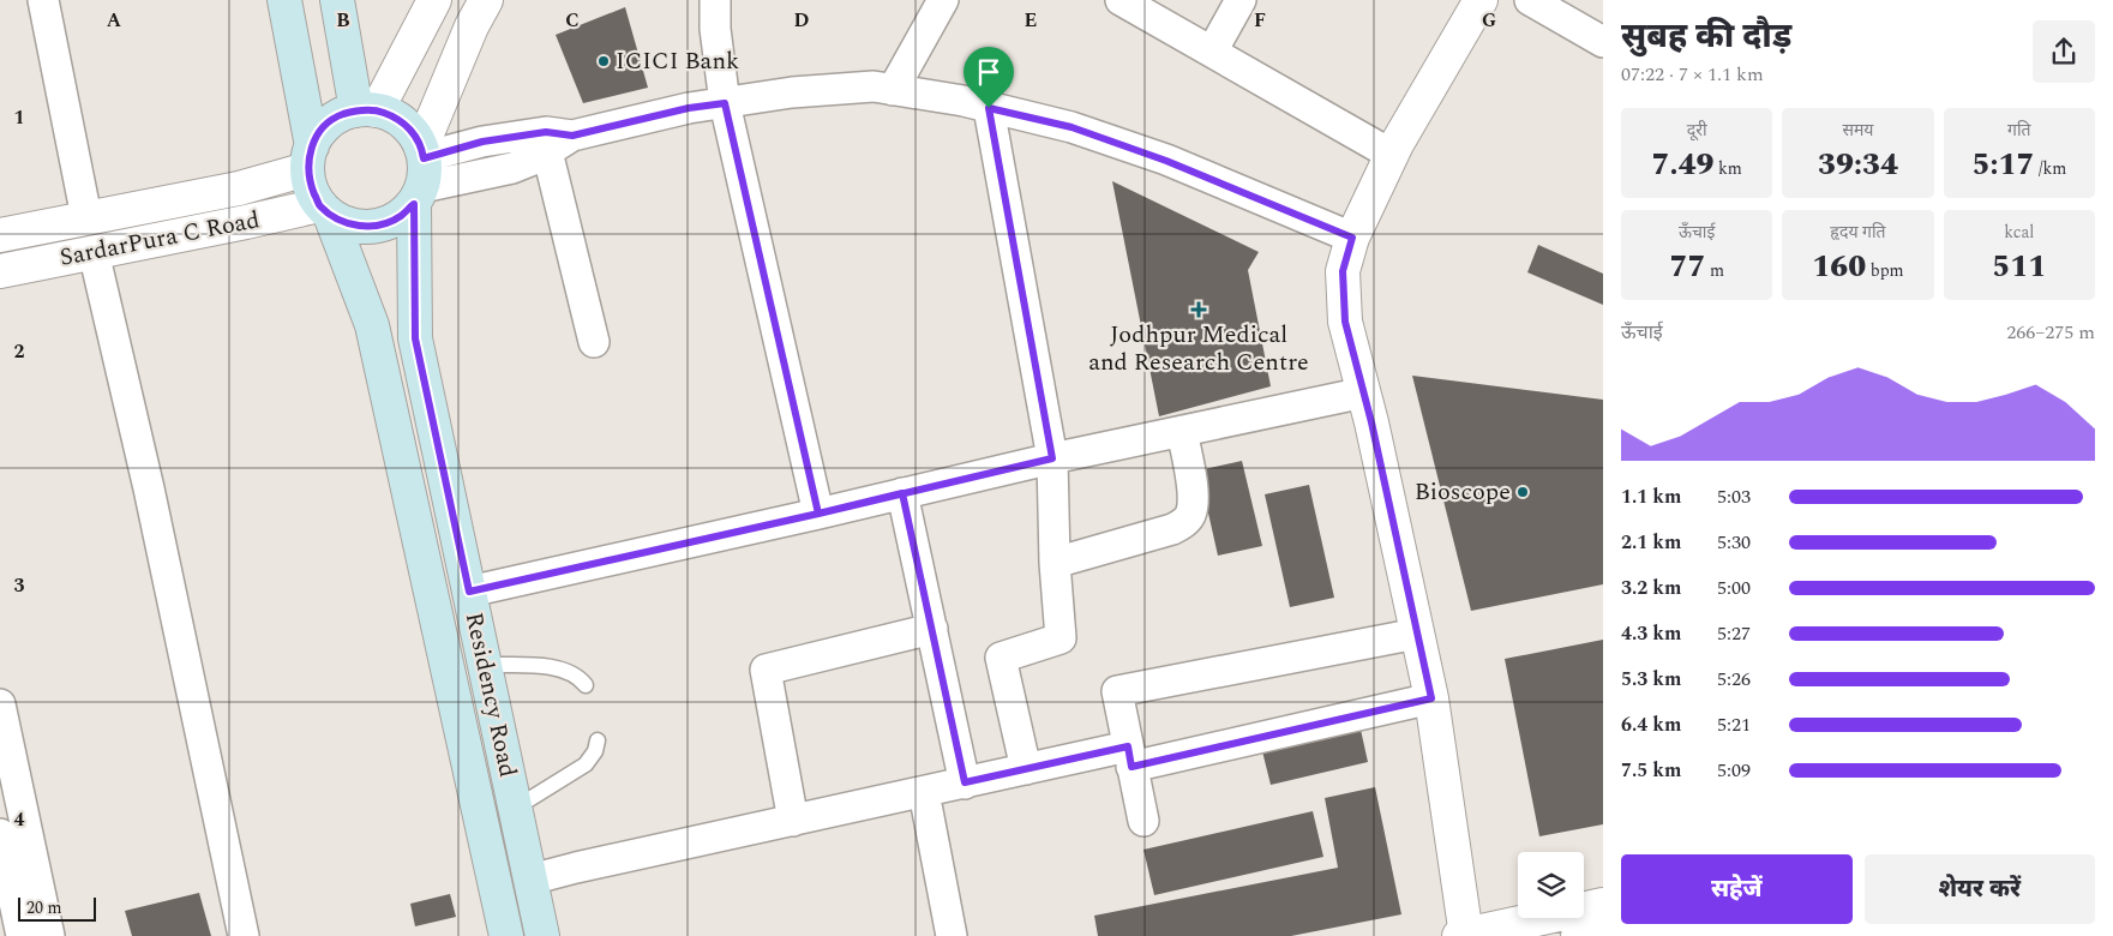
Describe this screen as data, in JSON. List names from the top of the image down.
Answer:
{
  "streets": {
    "main road": ["Residency Road"],
    "street": ["SardarPura C Road"]
  },
  "crossings": [
    ["SardarPura C Road", "Residency Road"]
  ],
  "places": {
    "other": ["ICICI Bank", "Bioscope"],
    "health": ["Jodhpur Medical and Research Centre"]
  },
  "scale_bar": "20 m",
  "page": {
    "heading": ["सुबह की दौड़", "07:22 · 7 × 1.1 km"],
    "stats": [
      ["दूरी", "7.49 km"],
      ["समय", "39:34"],
      ["गति", "5:17 /km"],
      ["ऊँचाई", "77 m"],
      ["हृदय गति", "160 bpm"],
      ["kcal", "511"]
    ],
    "chart": ["ऊँचाई", "266–275 m"],
    "list": [
      {
        "name": "1.1 km",
        "note": "5:03"
      },
      {
        "name": "2.1 km",
        "note": "5:30"
      },
      {
        "name": "3.2 km",
        "note": "5:00"
      },
      {
        "name": "4.3 km",
        "note": "5:27"
      },
      {
        "name": "5.3 km",
        "note": "5:26"
      },
      {
        "name": "6.4 km",
        "note": "5:21"
      },
      {
        "name": "7.5 km",
        "note": "5:09"
      }
    ],
    "buttons": ["सहेजें", "शेयर करें"],
    "scale": "20 m"
  },
  "grid": {
    "columns": [
      "A",
      "B",
      "C",
      "D",
      "E",
      "F",
      "G"
    ],
    "rows": [
      "1",
      "2",
      "3",
      "4"
    ]
  }
}
